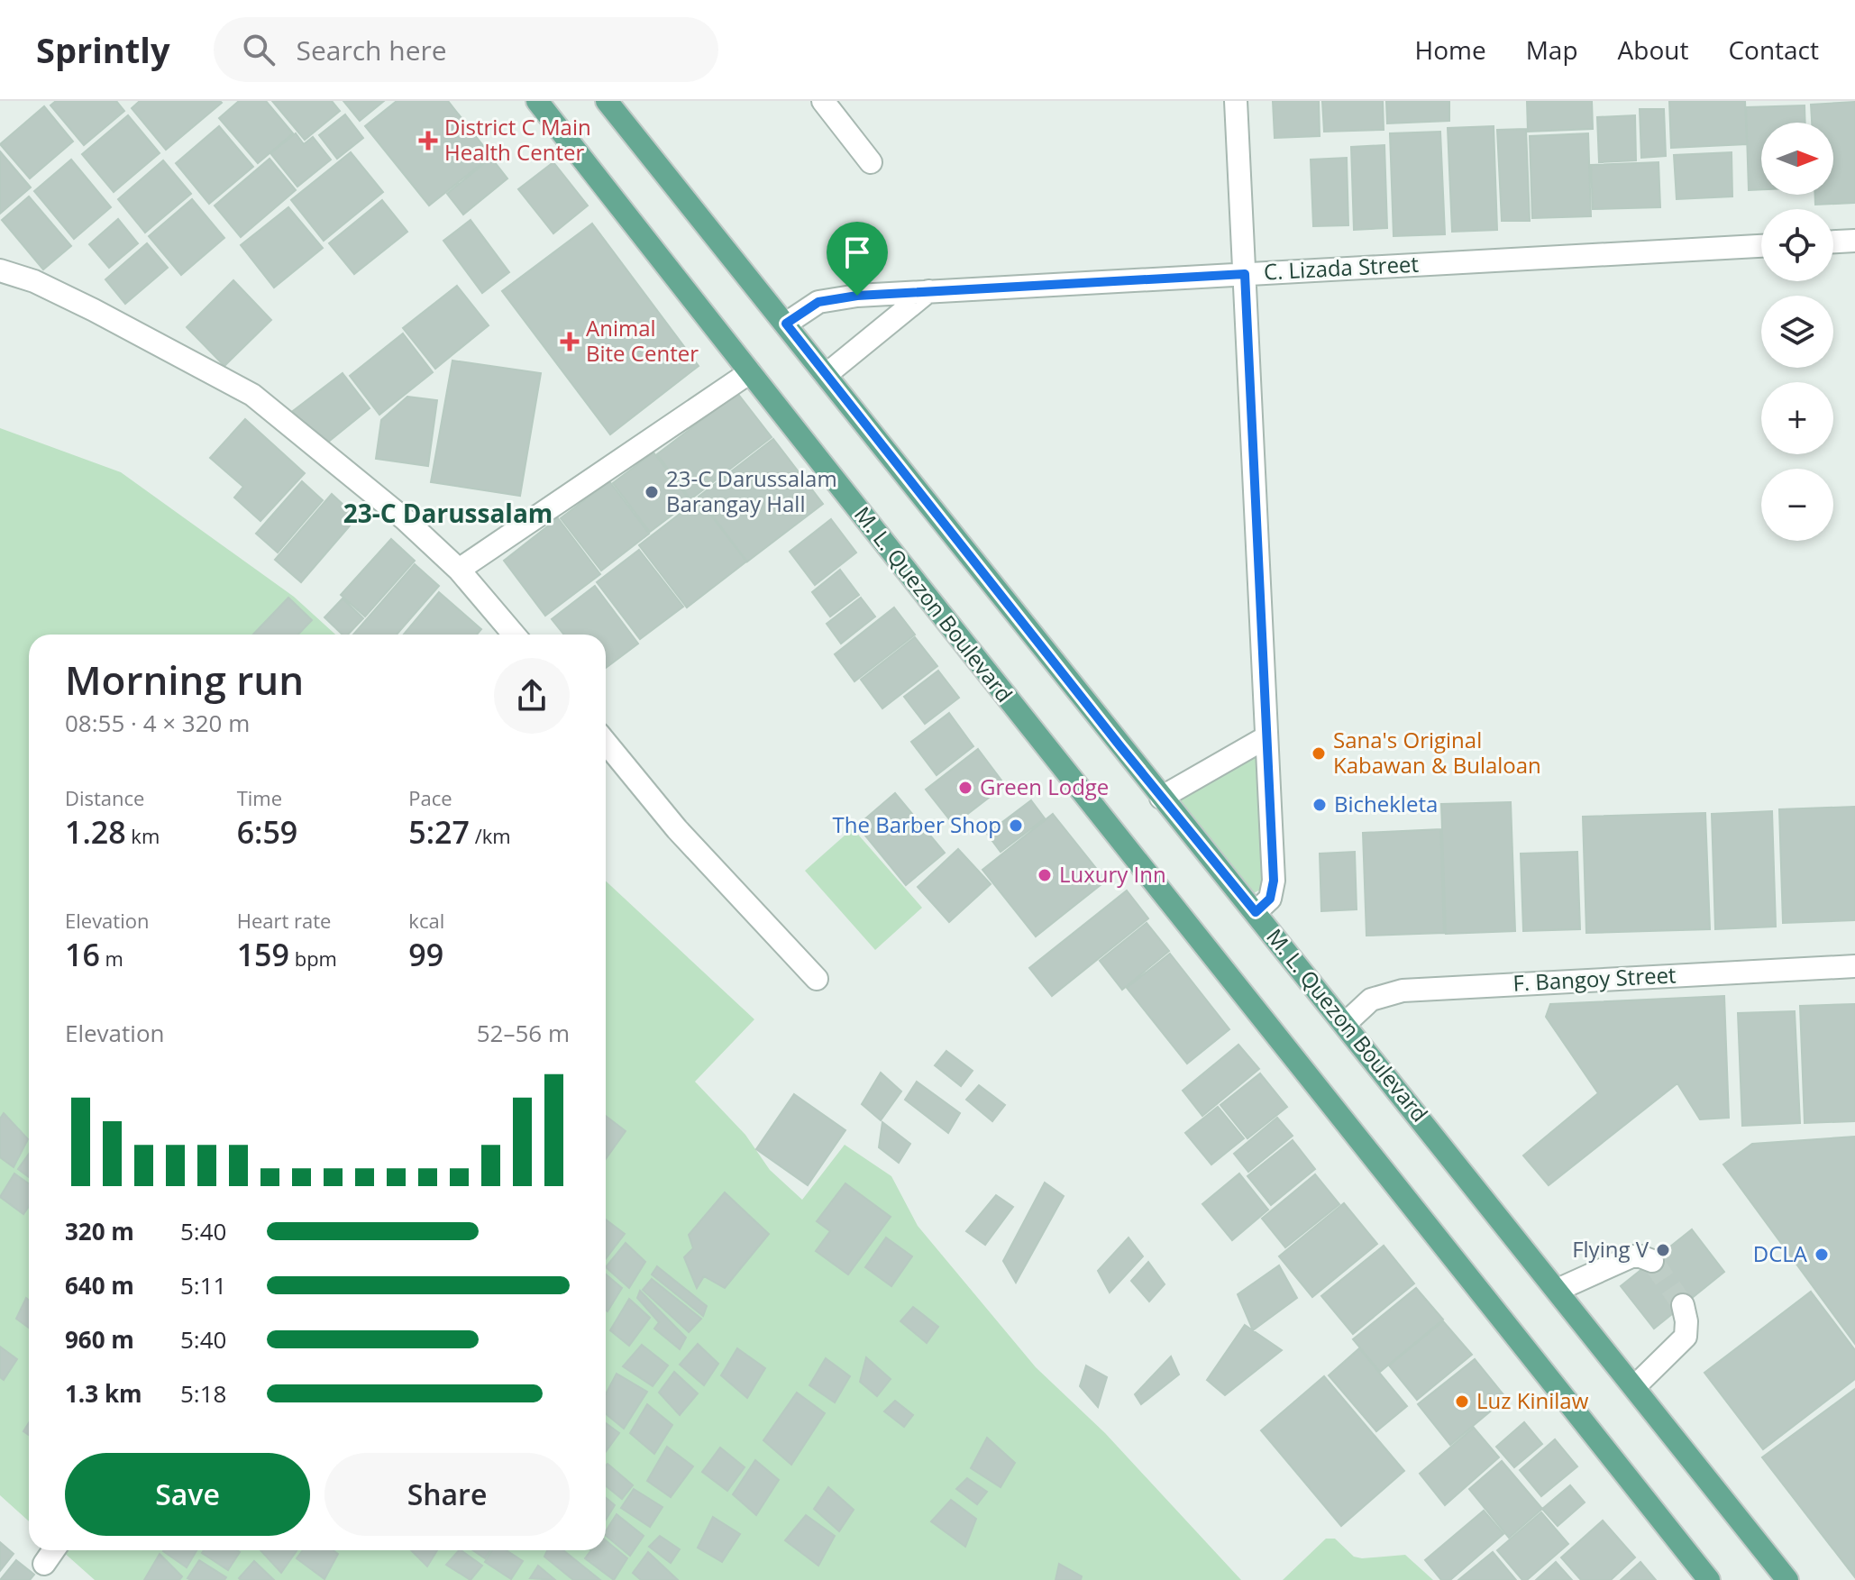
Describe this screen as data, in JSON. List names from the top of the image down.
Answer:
{
  "streets": {
    "main road": ["M. L. Quezon Boulevard"],
    "street": ["C. Lizada Street", "F. Bangoy Street"]
  },
  "crossings": [
    ["C. Lizada Street", "M. L. Quezon Boulevard"],
    ["M. L. Quezon Boulevard", "F. Bangoy Street"]
  ],
  "districts": ["23-C Darussalam"],
  "places": {
    "health": ["District C Main Health Center", "Animal Bite Center"],
    "other": [
      "23-C Darussalam Barangay Hall",
      "Sana's Original Kabawan & Bulaloan",
      "Green Lodge",
      "Bichekleta",
      "The Barber Shop",
      "Luxury Inn",
      "Flying V",
      "DCLA",
      "Luz Kinilaw"
    ]
  },
  "north": "right",
  "page": {
    "header": "Sprintly",
    "search": "Search here",
    "nav": [
      "Home",
      "Map",
      "About",
      "Contact"
    ],
    "map_buttons": ["+", "−"],
    "heading": ["Morning run", "08:55 · 4 × 320 m"],
    "stats": [
      ["Distance", "1.28 km"],
      ["Time", "6:59"],
      ["Pace", "5:27 /km"],
      ["Elevation", "16 m"],
      ["Heart rate", "159 bpm"],
      ["kcal", "99"]
    ],
    "chart": ["Elevation", "52–56 m"],
    "list": [
      {
        "name": "320 m",
        "note": "5:40"
      },
      {
        "name": "640 m",
        "note": "5:11"
      },
      {
        "name": "960 m",
        "note": "5:40"
      },
      {
        "name": "1.3 km",
        "note": "5:18"
      }
    ],
    "buttons": ["Save", "Share"]
  }
}
